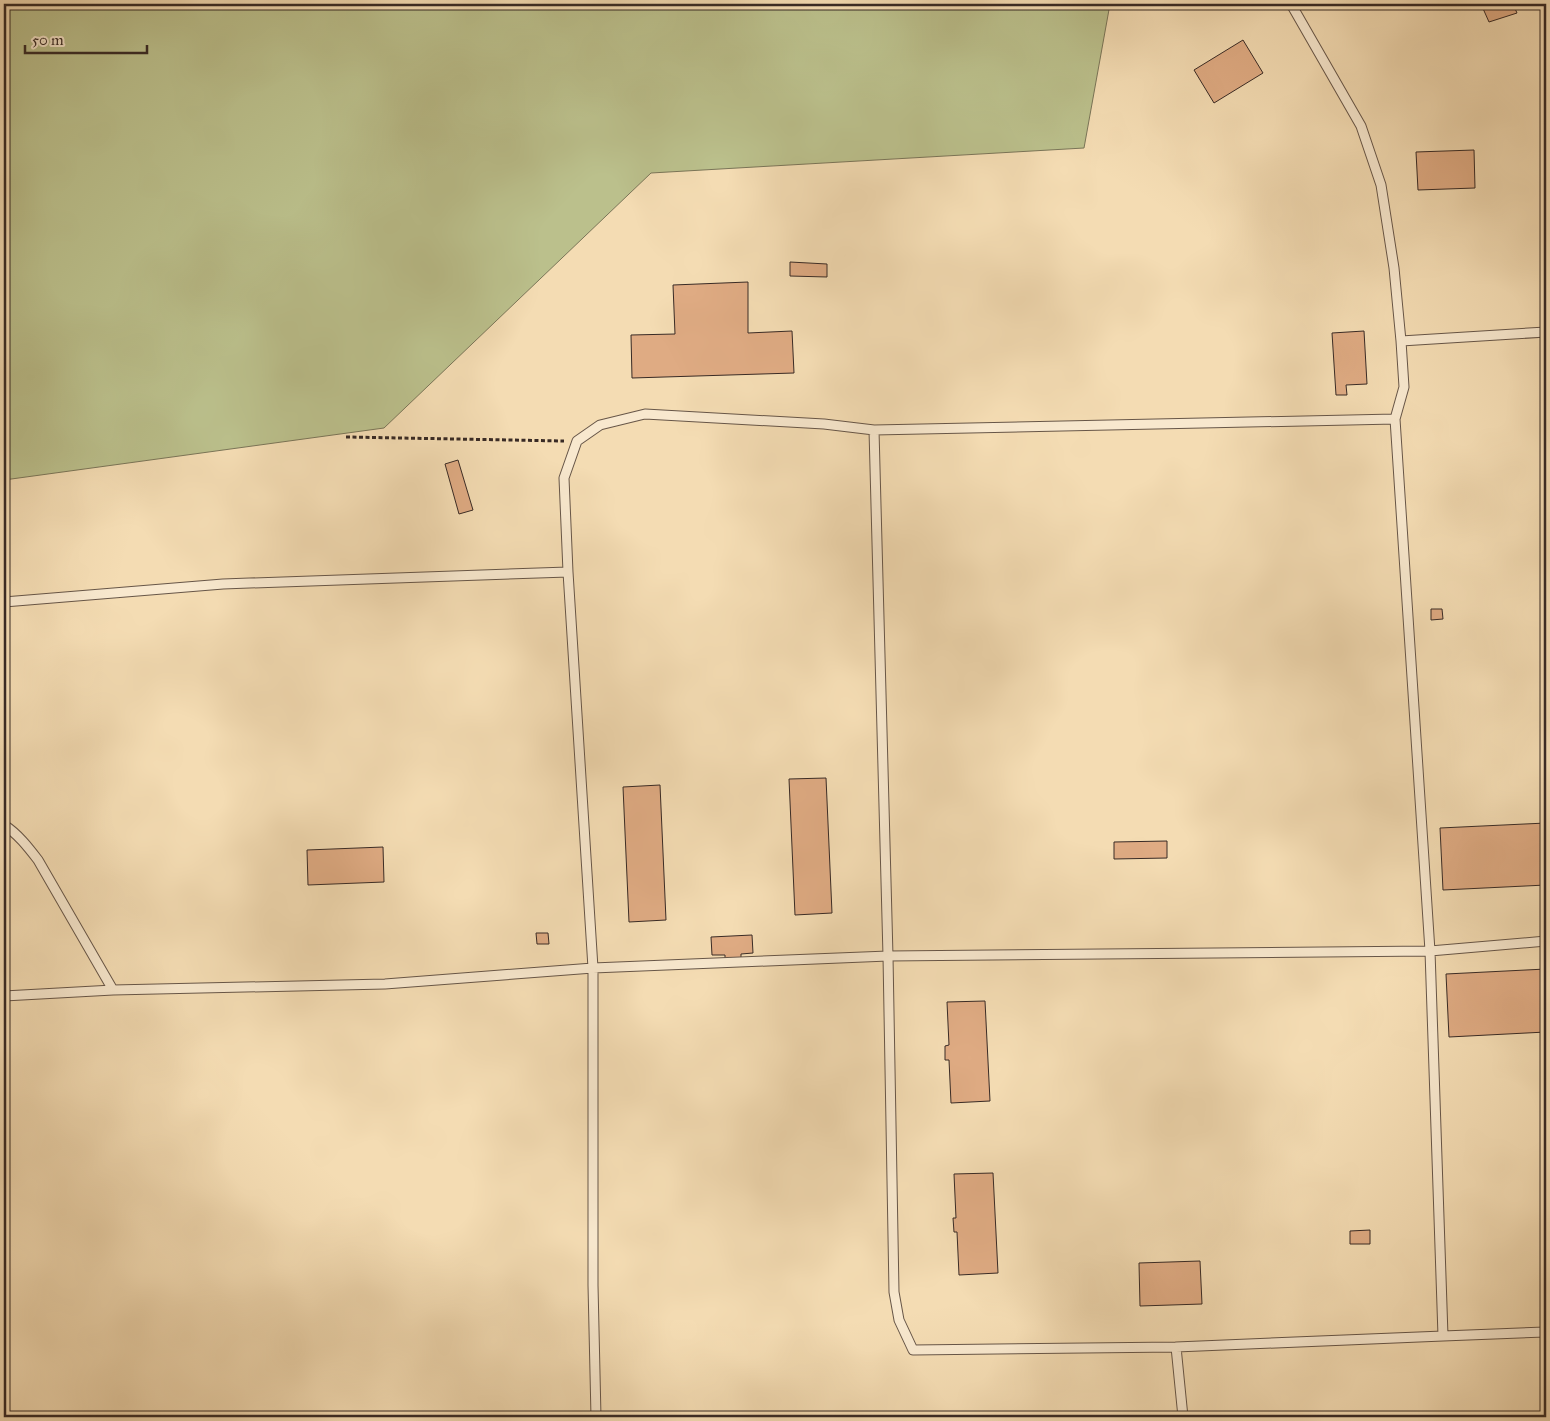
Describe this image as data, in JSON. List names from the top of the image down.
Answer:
{
  "scale_bar": "50 m"
}
